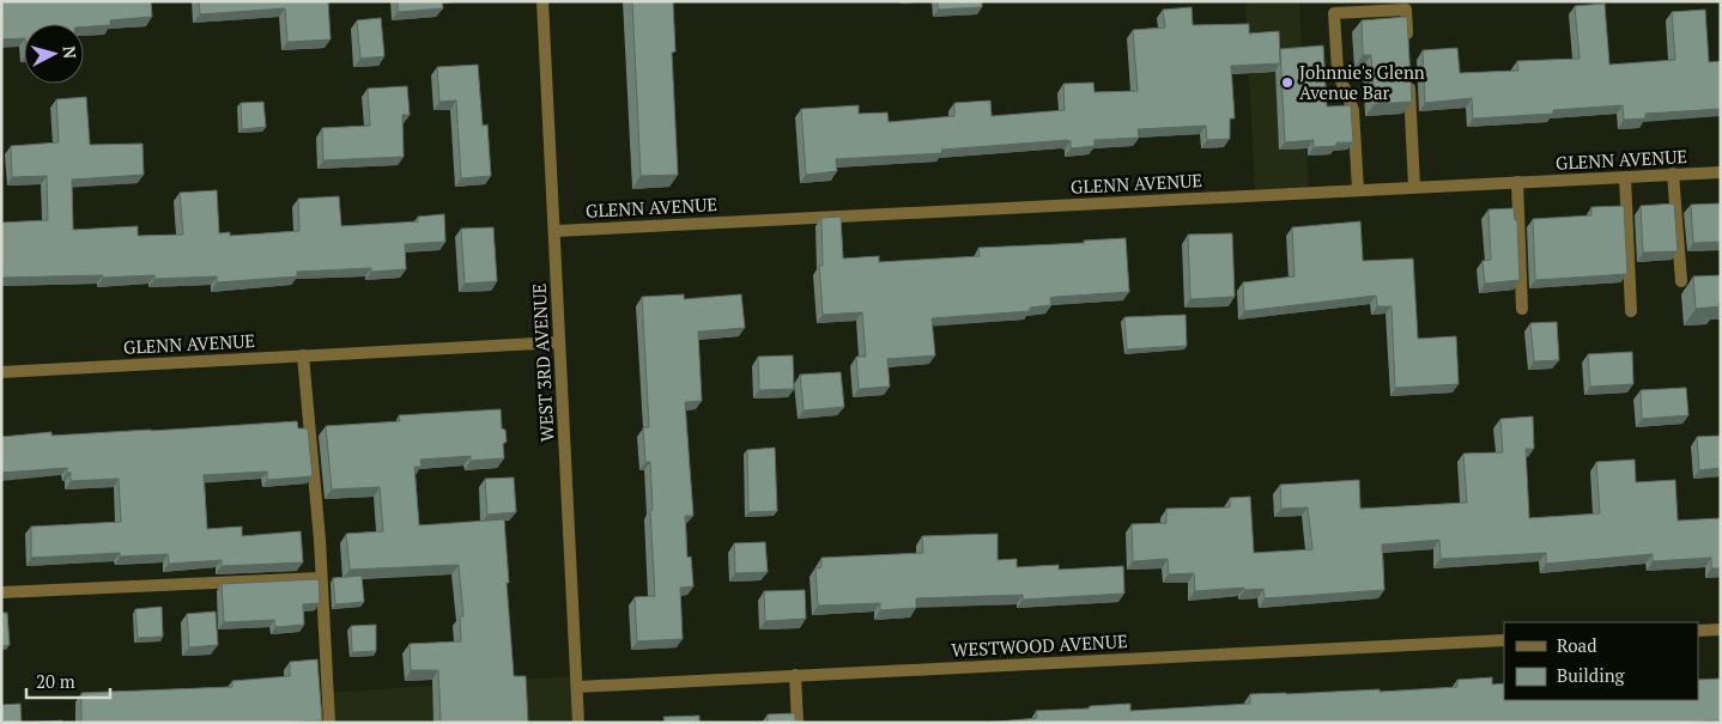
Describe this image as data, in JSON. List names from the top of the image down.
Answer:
{
  "streets": {
    "street": ["GLENN AVENUE", "WEST 3RD AVENUE", "WESTWOOD AVENUE"]
  },
  "crossings": [
    ["GLENN AVENUE", "WEST 3RD AVENUE"],
    ["WEST 3RD AVENUE", "WESTWOOD AVENUE"]
  ],
  "places": ["Johnnie's Glenn Avenue Bar"],
  "legend": ["Road", "Building"],
  "scale_bar": "20 m",
  "north": "right"
}
